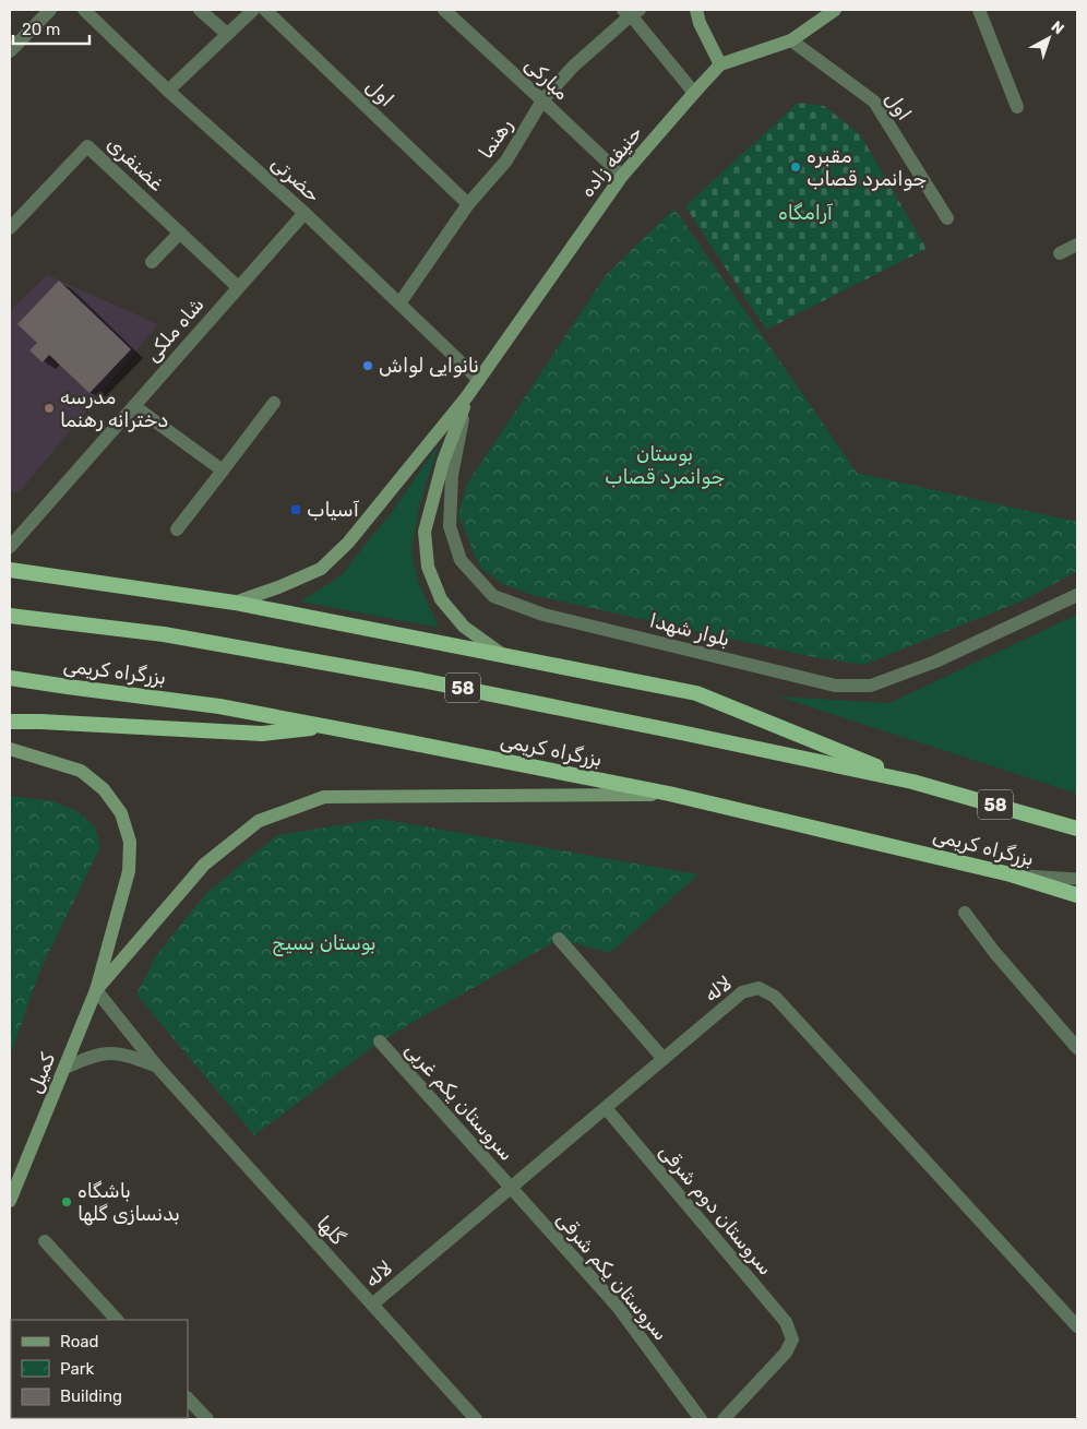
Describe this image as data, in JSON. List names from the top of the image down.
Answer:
{
  "streets": {
    "highway": ["بزرگراه کریمی", "58"],
    "main road": ["حنیفه زاده", "کمیل"],
    "street": [
      "مبارکی",
      "اول",
      "رهنما",
      "غضنفری",
      "حضرتی",
      "شاه ملکی",
      "بلوار شهدا",
      "لاله",
      "سروستان یکم غربی",
      "سروستان دوم شرقی",
      "گلها",
      "سروستان یکم شرقی"
    ]
  },
  "crossings": [
    ["مبارکی", "رهنما"],
    ["مبارکی", "حنیفه زاده"],
    ["اول", "رهنما"],
    ["اول", "حنیفه زاده"],
    ["رهنما", "حضرتی"],
    ["حنیفه زاده", "حضرتی"],
    ["حنیفه زاده", "بلوار شهدا"],
    ["غضنفری", "شاه ملکی"],
    ["حضرتی", "شاه ملکی"],
    ["لاله", "سروستان یکم غربی"],
    ["لاله", "سروستان دوم شرقی"],
    ["لاله", "گلها"],
    ["لاله", "سروستان یکم شرقی"],
    ["کمیل", "گلها"],
    ["سروستان یکم غربی", "سروستان یکم شرقی"]
  ],
  "parks": ["آرامگاه", "بوستان جوانمرد قصاب", "بوستان بسیج"],
  "places": {
    "other": [
      "مقبره جوانمرد قصاب",
      "نانوایی لواش",
      "مدرسه دخترانه رهنما",
      "باشگاه بدنسازی گلها"
    ],
    "transit": ["آسیاب"]
  },
  "legend": ["Road", "Park", "Building"],
  "scale_bar": "20 m",
  "north": "top right"
}
